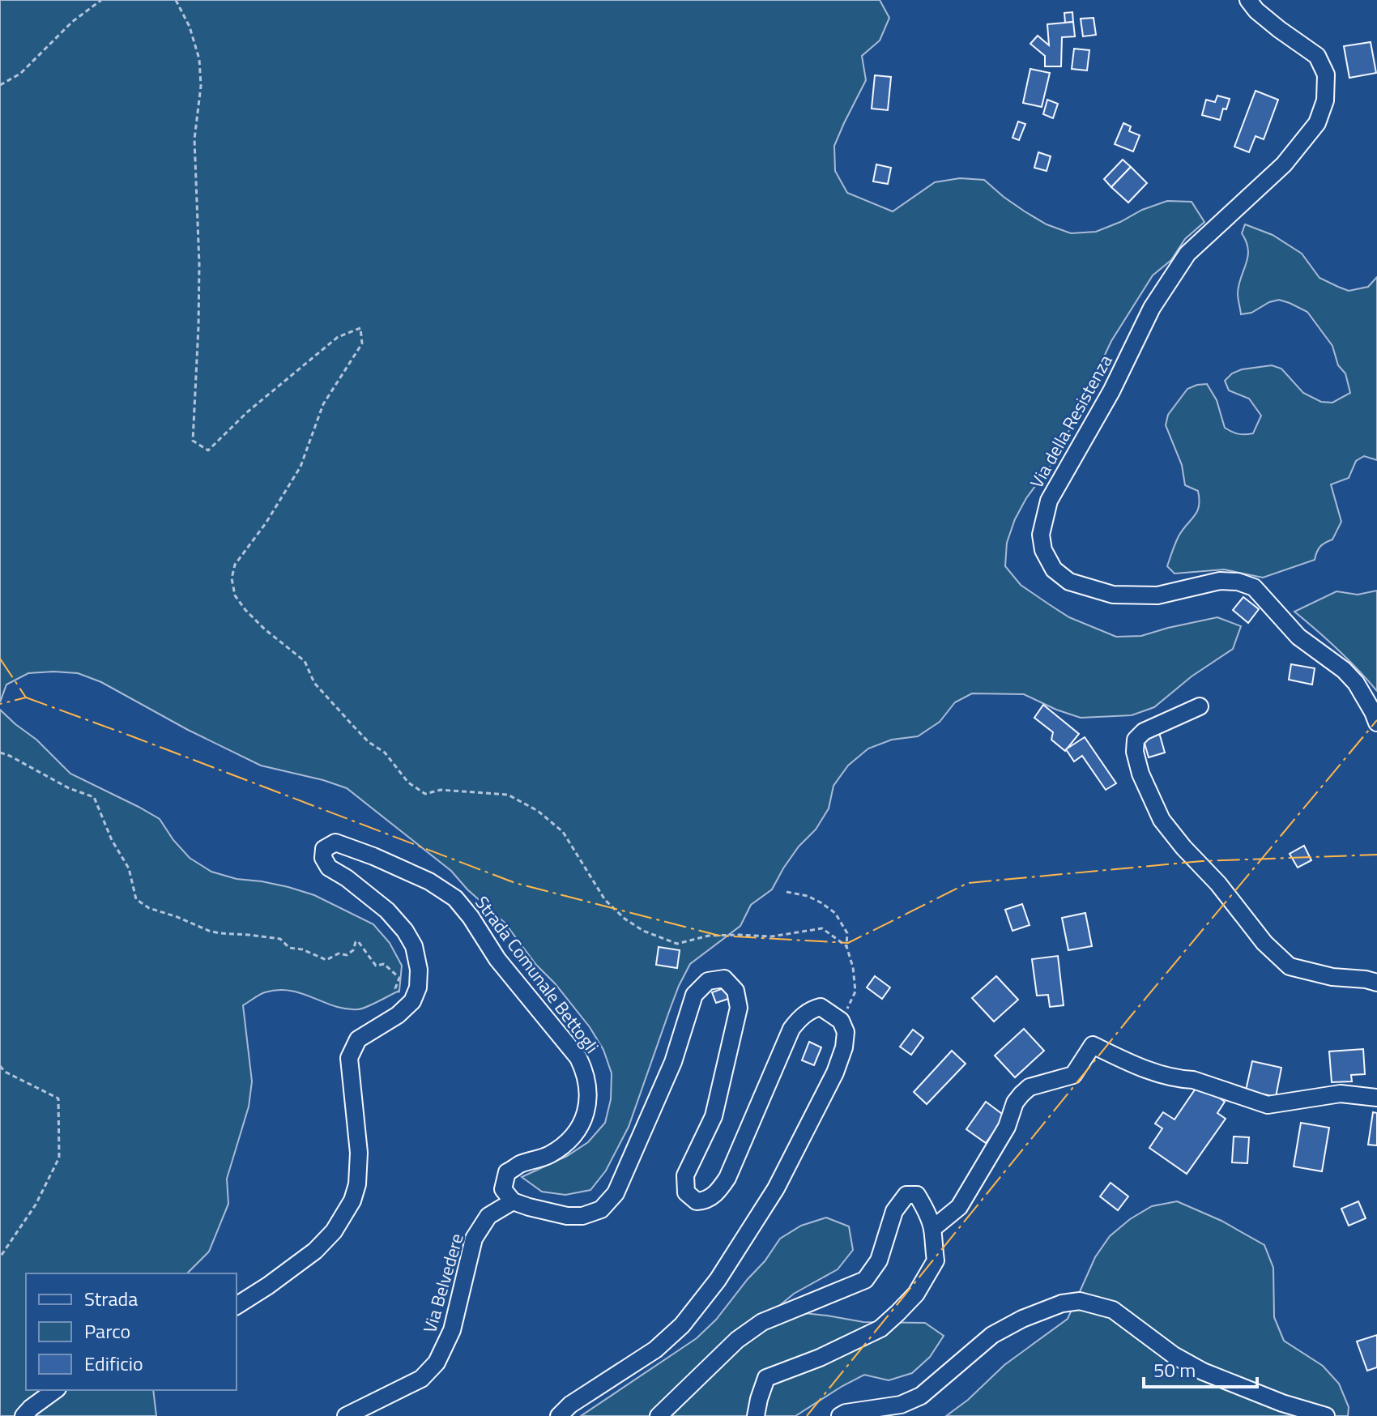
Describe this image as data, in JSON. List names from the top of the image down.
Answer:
{
  "streets": {
    "street": ["Via della Resistenza", "Strada Comunale Bettogli", "Via Belvedere"]
  },
  "crossings": [
    ["Strada Comunale Bettogli", "Via Belvedere"]
  ],
  "legend": ["Strada", "Parco", "Edificio"],
  "scale_bar": "50 m"
}
